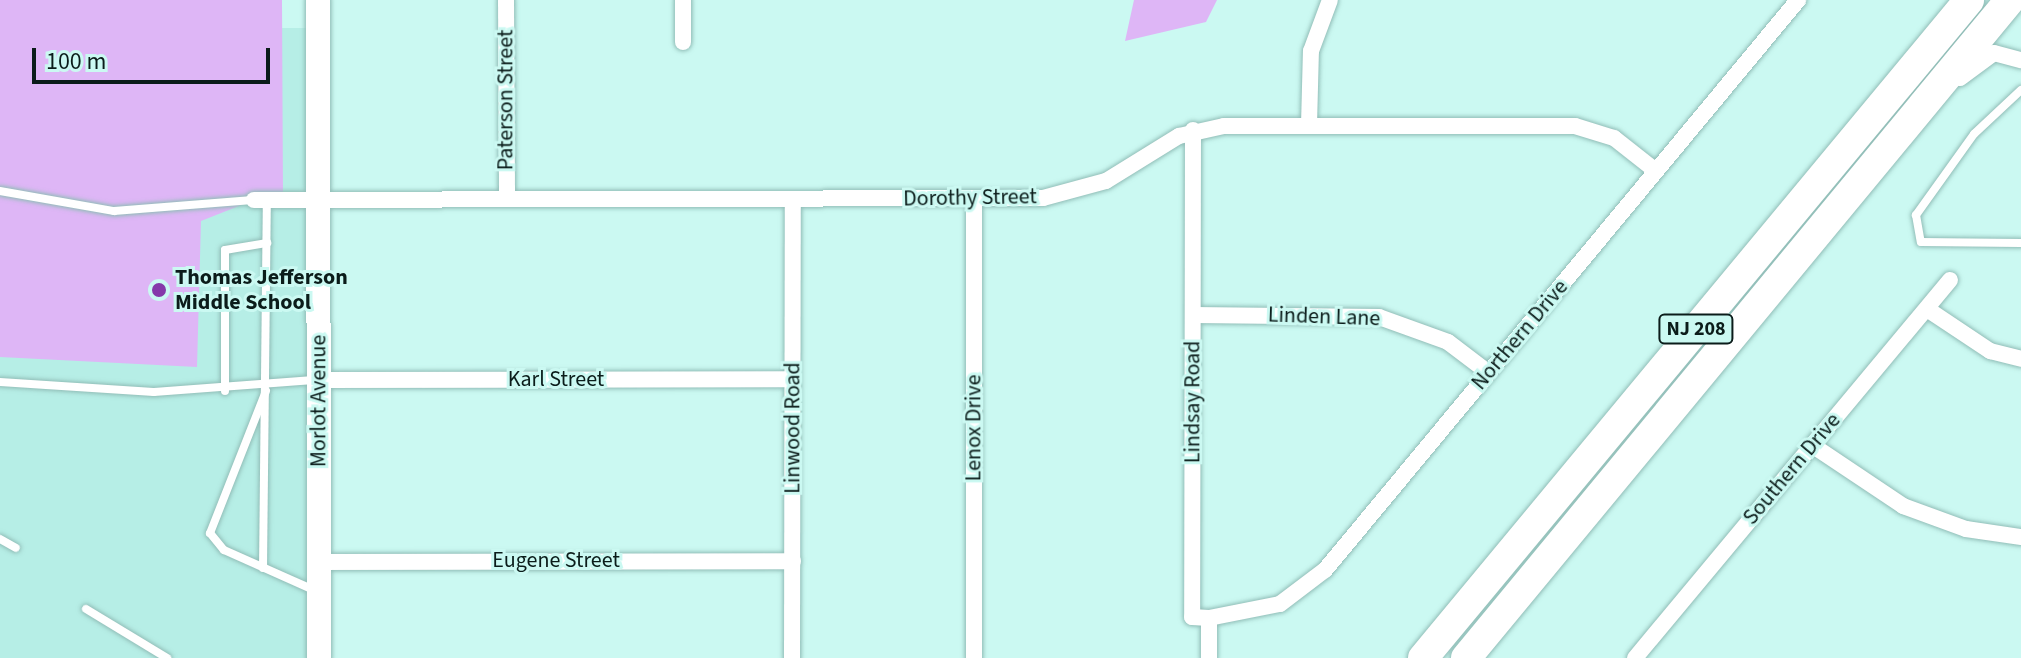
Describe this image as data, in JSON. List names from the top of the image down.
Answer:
{
  "streets": {
    "highway": ["NJ 208"],
    "street": [
      "Paterson Street",
      "Dorothy Street",
      "Linden Lane",
      "Northern Drive",
      "Karl Street",
      "Morlot Avenue",
      "Lindsay Road",
      "Linwood Road",
      "Lenox Drive",
      "Southern Drive",
      "Eugene Street"
    ]
  },
  "crossings": [
    ["Paterson Street", "Dorothy Street"],
    ["Dorothy Street", "Northern Drive"],
    ["Dorothy Street", "Morlot Avenue"],
    ["Dorothy Street", "Lindsay Road"],
    ["Dorothy Street", "Linwood Road"],
    ["Dorothy Street", "Lenox Drive"],
    ["Linden Lane", "Northern Drive"],
    ["Linden Lane", "Lindsay Road"],
    ["Northern Drive", "Lindsay Road"],
    ["Karl Street", "Morlot Avenue"],
    ["Karl Street", "Linwood Road"],
    ["Morlot Avenue", "Eugene Street"],
    ["Linwood Road", "Eugene Street"]
  ],
  "places": ["Thomas Jefferson Middle School"],
  "scale_bar": "100 m"
}
